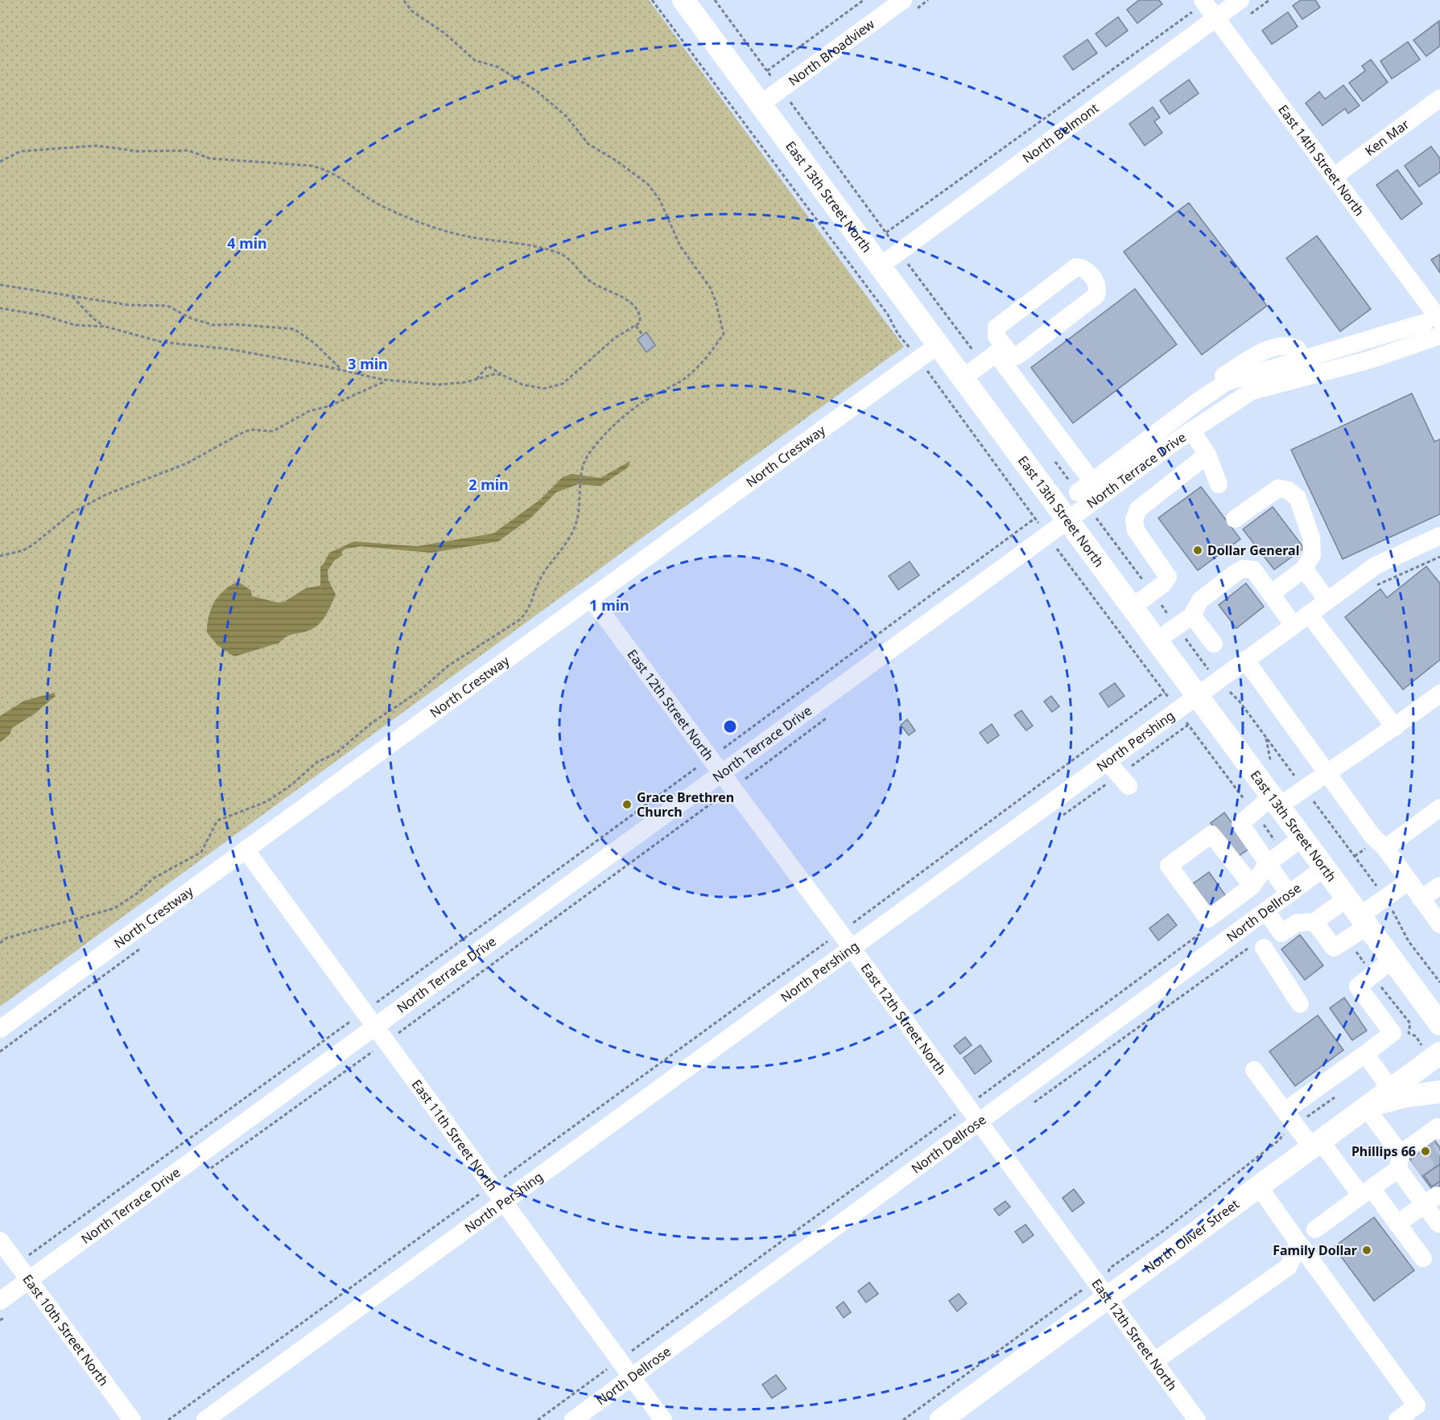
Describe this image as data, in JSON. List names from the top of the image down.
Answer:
{
  "streets": {
    "main road": ["East 13th Street North", "North Oliver Street"],
    "street": [
      "North Broadview",
      "North Belmont",
      "Ken Mar",
      "East 14th Street North",
      "North Crestway",
      "North Terrace Drive",
      "East 12th Street North",
      "North Pershing",
      "North Dellrose",
      "East 11th Street North",
      "East 10th Street North"
    ]
  },
  "crossings": [
    ["North Broadview", "East 13th Street North"],
    ["North Belmont", "East 14th Street North"],
    ["North Belmont", "East 13th Street North"],
    ["Ken Mar", "East 14th Street North"],
    ["East 13th Street North", "North Crestway"],
    ["East 13th Street North", "North Terrace Drive"],
    ["East 13th Street North", "North Pershing"],
    ["East 13th Street North", "North Dellrose"],
    ["North Crestway", "East 12th Street North"],
    ["North Crestway", "East 11th Street North"],
    ["North Terrace Drive", "East 12th Street North"],
    ["North Terrace Drive", "East 11th Street North"],
    ["North Terrace Drive", "East 10th Street North"],
    ["East 12th Street North", "North Pershing"],
    ["East 12th Street North", "North Dellrose"],
    ["East 12th Street North", "North Oliver Street"],
    ["North Pershing", "East 11th Street North"],
    ["North Dellrose", "East 11th Street North"]
  ],
  "places": [
    "Dollar General",
    "Grace Brethren Church",
    "Phillips 66",
    "Family Dollar"
  ],
  "rings": [
    "4 min",
    "3 min",
    "2 min",
    "1 min"
  ]
}
